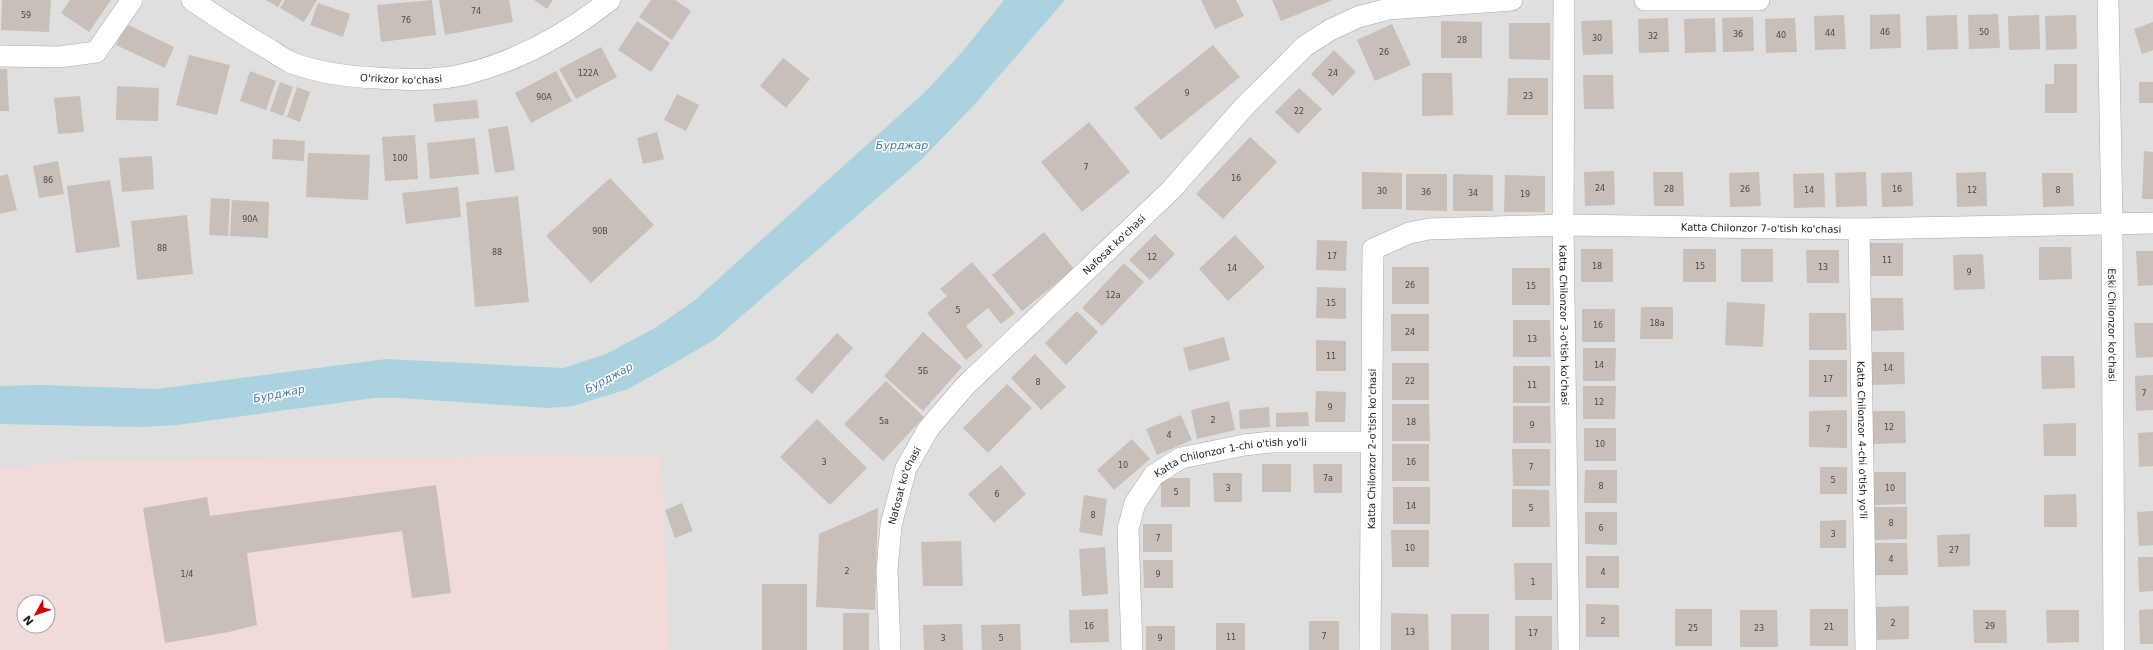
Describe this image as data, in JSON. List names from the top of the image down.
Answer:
{
  "streets": {
    "street": [
      "O'rikzor ko'chasi",
      "Katta Chilonzor 7-o'tish ko'chasi",
      "Nafosat ko'chasi",
      "Katta Chilonzor 3-o'tish ko'chasi",
      "Eski Chilonzor ko'chasi",
      "Katta Chilonzor 4-chi o'tish yo'li",
      "Katta Chilonzor 2-o'tish ko'chasi",
      "Katta Chilonzor 1-chi o'tish yo'li"
    ]
  },
  "crossings": [
    ["Katta Chilonzor 7-o'tish ko'chasi", "Katta Chilonzor 3-o'tish ko'chasi"],
    ["Katta Chilonzor 7-o'tish ko'chasi", "Eski Chilonzor ko'chasi"],
    ["Katta Chilonzor 7-o'tish ko'chasi", "Katta Chilonzor 4-chi o'tish yo'li"],
    ["Katta Chilonzor 7-o'tish ko'chasi", "Katta Chilonzor 2-o'tish ko'chasi"],
    ["Katta Chilonzor 2-o'tish ko'chasi", "Katta Chilonzor 1-chi o'tish yo'li"]
  ],
  "water": ["Бурджар"],
  "house_numbers": [
    "74",
    "59",
    "76",
    "46",
    "50",
    "44",
    "36",
    "40",
    "32",
    "30",
    "28",
    "26",
    "122A",
    "24",
    "9",
    "23",
    "90A",
    "22",
    "100",
    "7",
    "16",
    "86",
    "24",
    "28",
    "26",
    "16",
    "14",
    "12",
    "8",
    "30",
    "36",
    "34",
    "19",
    "90А",
    "90B",
    "88",
    "88",
    "17",
    "12",
    "11",
    "18",
    "15",
    "13",
    "14",
    "9",
    "26",
    "15",
    "12a",
    "15",
    "5",
    "18a",
    "16",
    "24",
    "13",
    "11",
    "14",
    "14",
    "5Б",
    "17",
    "22",
    "8",
    "11",
    "7",
    "12",
    "9",
    "2",
    "5a",
    "18",
    "9",
    "12",
    "7",
    "4",
    "10",
    "3",
    "16",
    "10",
    "7",
    "7а",
    "5",
    "8",
    "3",
    "10",
    "5",
    "6",
    "14",
    "5",
    "8",
    "8",
    "6",
    "3",
    "7",
    "10",
    "27",
    "4",
    "2",
    "4",
    "1/4",
    "9",
    "1",
    "2",
    "2",
    "16",
    "29",
    "21",
    "25",
    "23",
    "13",
    "17",
    "7",
    "11",
    "3",
    "5",
    "9"
  ],
  "north": "bottom left"
}
